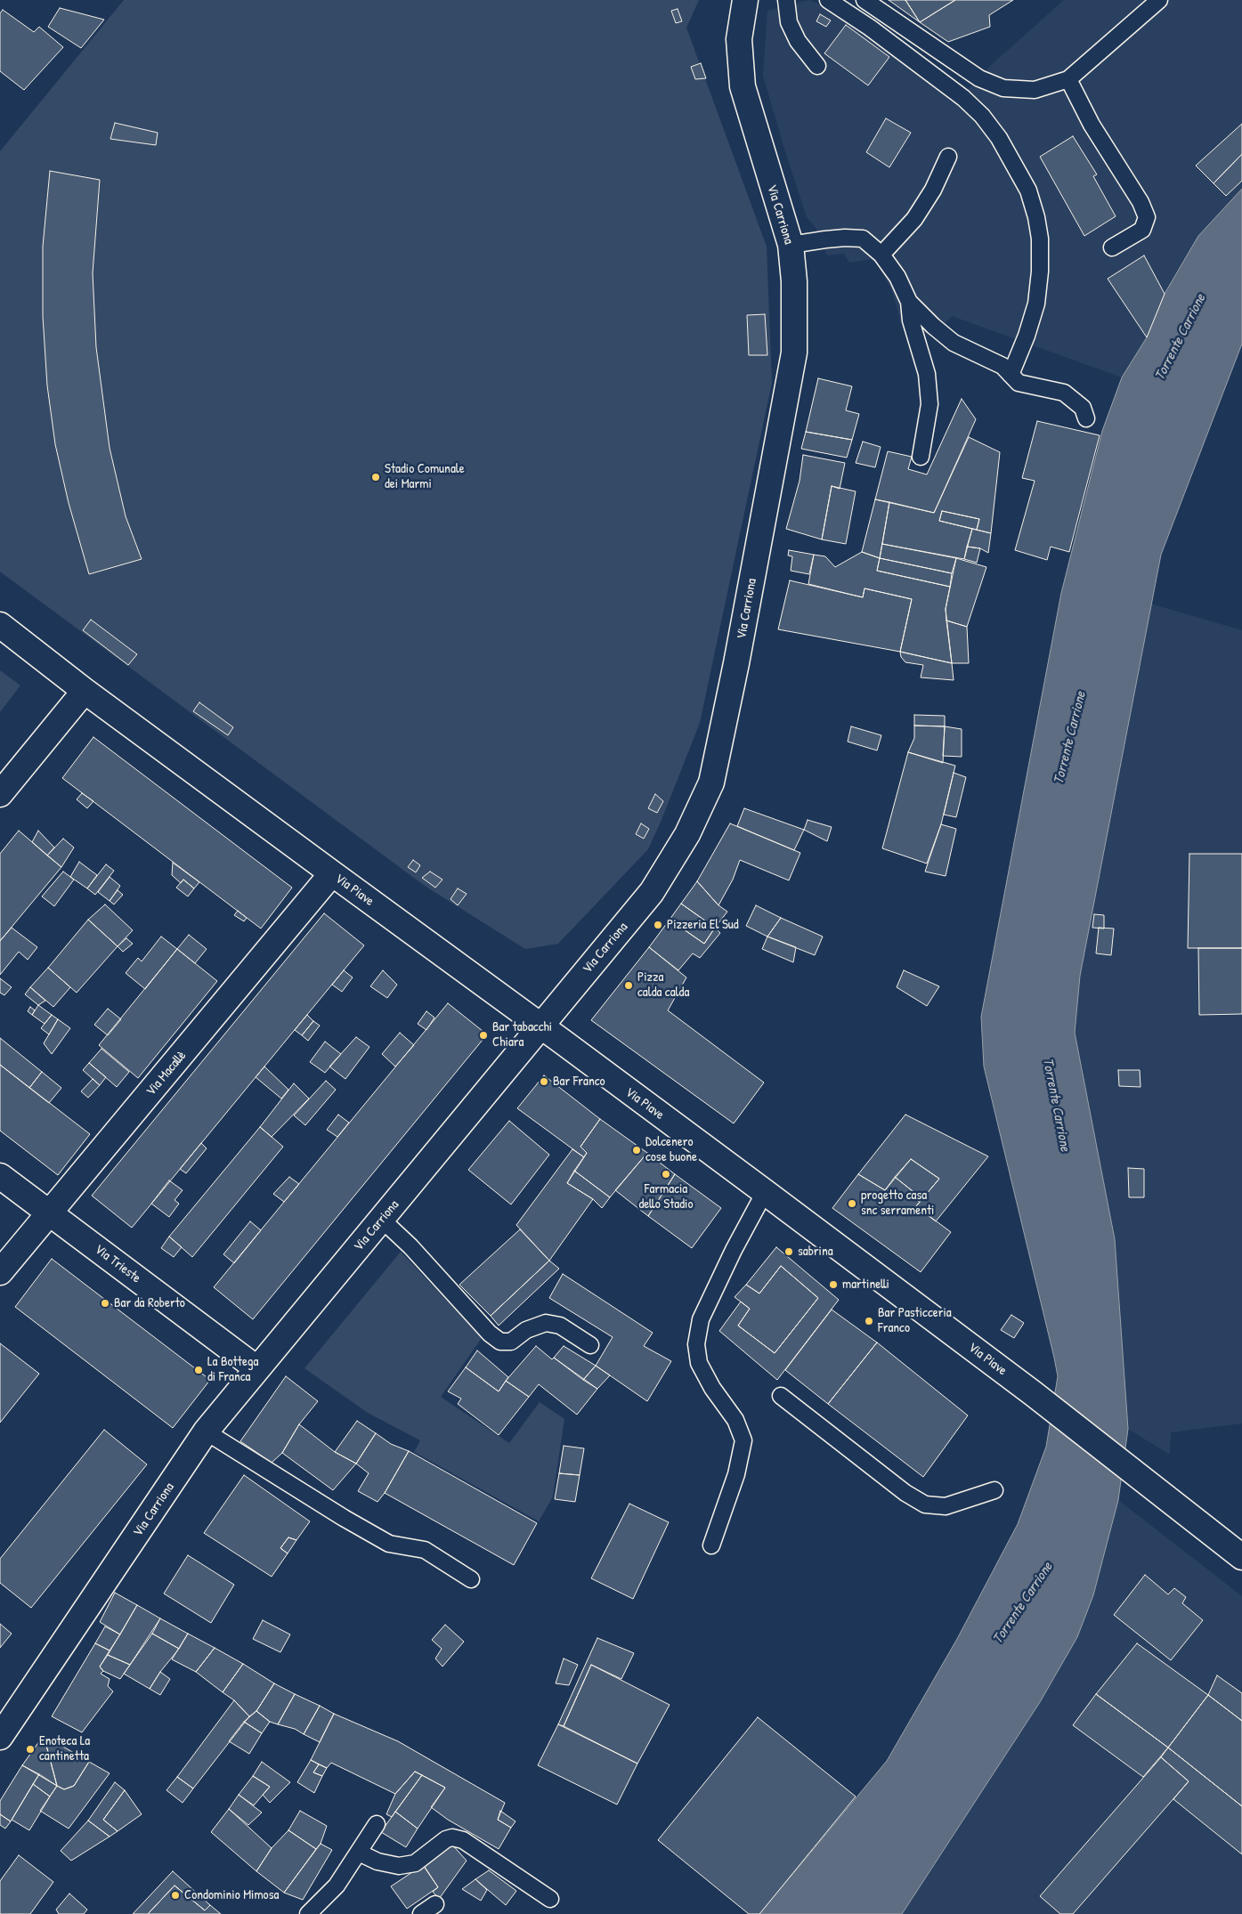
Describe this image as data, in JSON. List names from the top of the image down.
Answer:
{
  "streets": {
    "street": [
      "Via Carriona",
      "Via Piave",
      "Via Macallè",
      "Via Trieste"
    ]
  },
  "crossings": [
    ["Via Carriona", "Via Piave"],
    ["Via Carriona", "Via Trieste"],
    ["Via Piave", "Via Macallè"],
    ["Via Macallè", "Via Trieste"]
  ],
  "water": ["Torrente Carrione"],
  "places": [
    "Stadio Comunale dei Marmi",
    "Pizzeria El Sud",
    "Pizza calda calda",
    "Bar tabacchi Chiara",
    "Bar Franco",
    "Dolcenero cose buone",
    "Farmacia dello Stadio",
    "progetto casa snc serramenti",
    "sabrina",
    "martinelli",
    "Bar da Roberto",
    "Bar Pasticceria Franco",
    "La Bottega di Franca",
    "Enoteca La cantinetta",
    "Condominio Mimosa"
  ]
}
